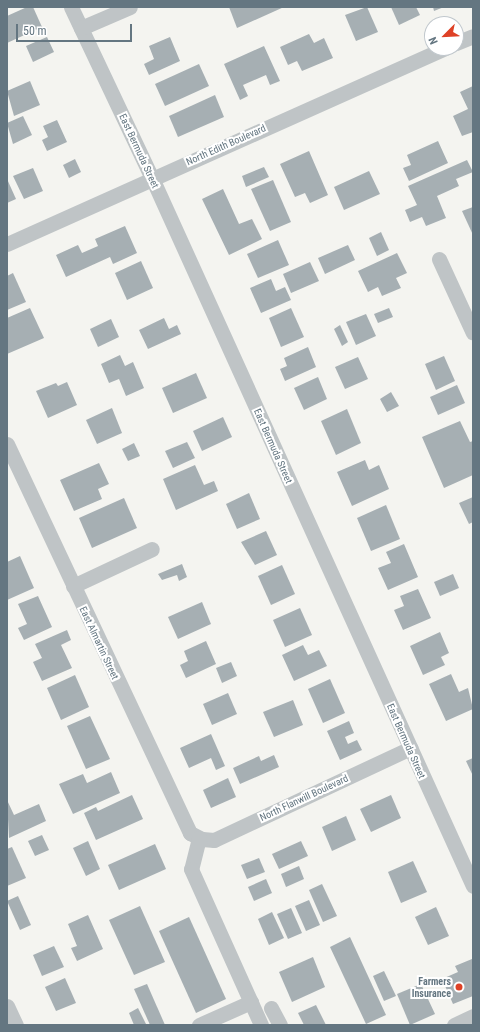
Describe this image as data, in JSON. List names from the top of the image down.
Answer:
{
  "streets": {
    "street": [
      "North Edith Boulevard",
      "East Bermuda Street",
      "East Almartin Street",
      "North Flanwill Boulevard"
    ]
  },
  "crossings": [
    ["North Edith Boulevard", "East Bermuda Street"],
    ["East Bermuda Street", "North Flanwill Boulevard"],
    ["East Almartin Street", "North Flanwill Boulevard"]
  ],
  "places": ["Farmers Insurance"],
  "scale_bar": "50 m",
  "north": "bottom left"
}
